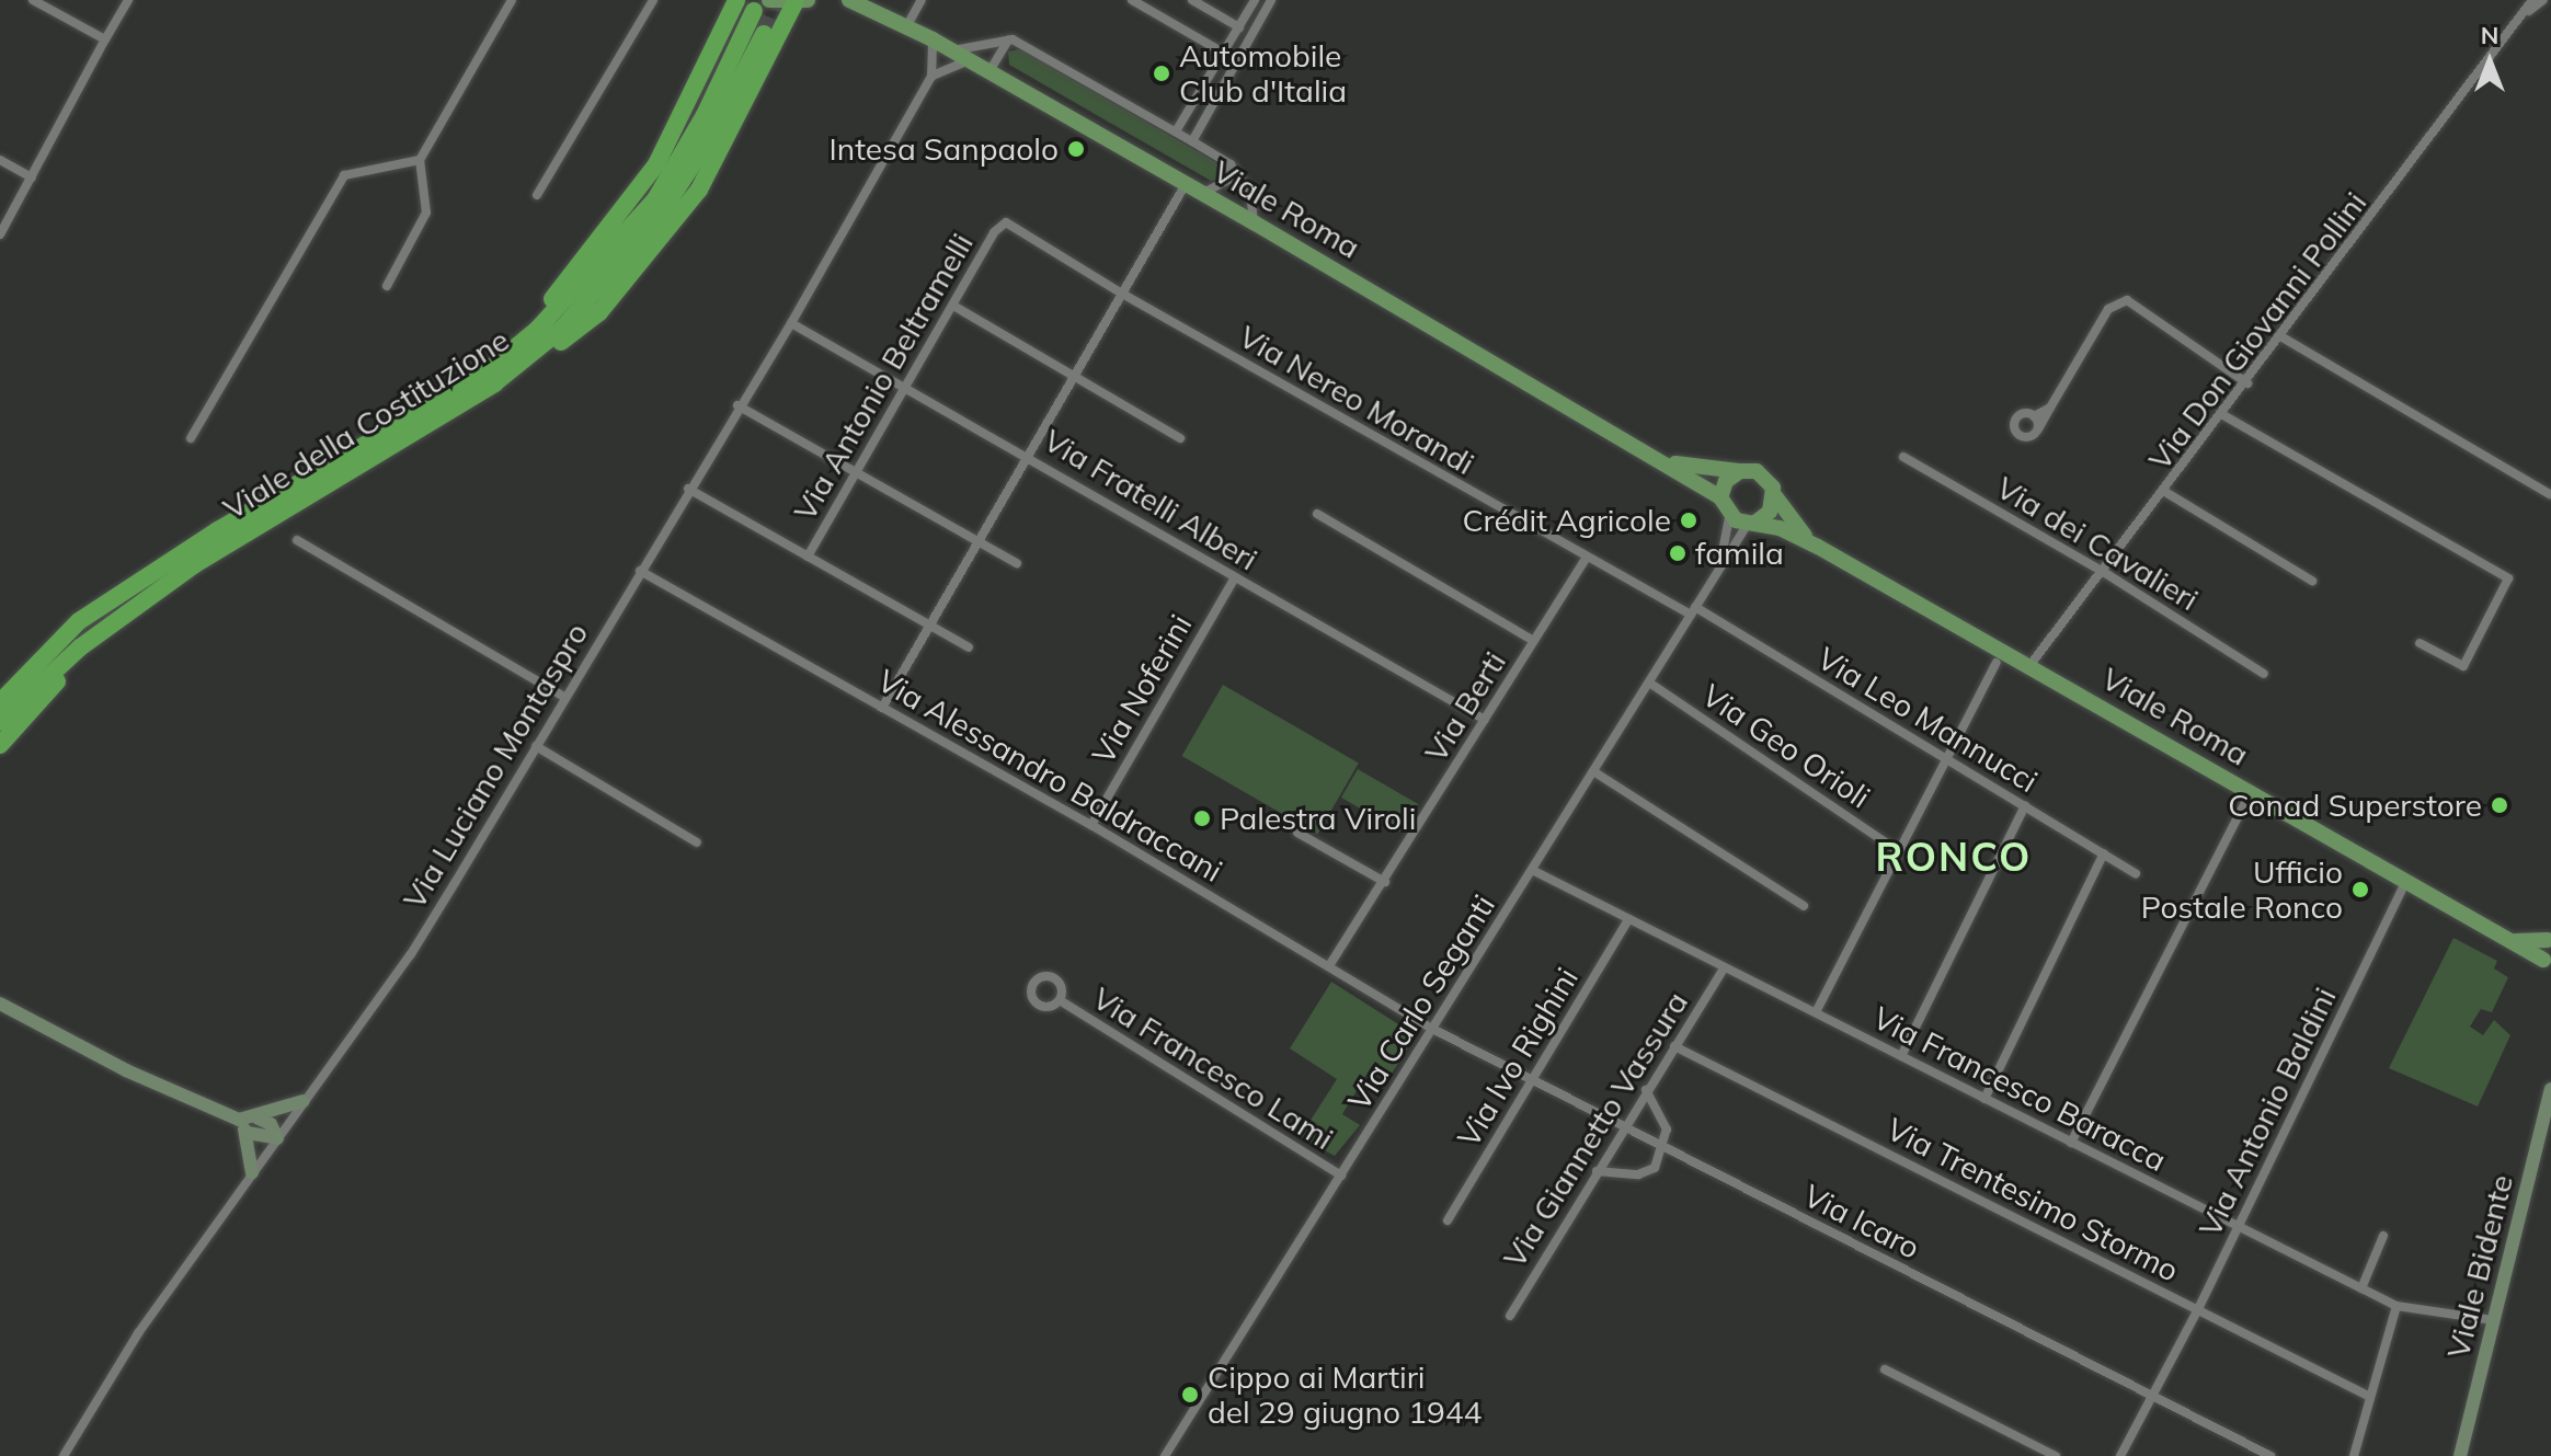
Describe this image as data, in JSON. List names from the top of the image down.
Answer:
{
  "streets": {
    "highway": ["Viale della Costituzione"],
    "main road": ["Viale Roma"],
    "street": [
      "Via Don Giovanni Pollini",
      "Via Antonio Beltramelli",
      "Via Nereo Morandi",
      "Via Fratelli Alberi",
      "Via dei Cavalieri",
      "Via Noferini",
      "Via Berti",
      "Via Leo Mannucci",
      "Via Geo Orioli",
      "Via Luciano Montaspro",
      "Via Alessandro Baldraccani",
      "Via Carlo Seganti",
      "Via Ivo Righini",
      "Via Francesco Lami",
      "Via Francesco Baracca",
      "Via Antonio Baldini",
      "Via Giannetto Vassura",
      "Via Trentesimo Stormo",
      "Via Icaro",
      "Viale Bidente"
    ]
  },
  "crossings": [
    ["Viale Roma", "Via Don Giovanni Pollini"],
    ["Viale Roma", "Via Luciano Montaspro"],
    ["Viale Roma", "Via Carlo Seganti"],
    ["Viale Roma", "Via Antonio Baldini"],
    ["Via Don Giovanni Pollini", "Via dei Cavalieri"],
    ["Via Antonio Beltramelli", "Via Nereo Morandi"],
    ["Via Antonio Beltramelli", "Via Fratelli Alberi"],
    ["Via Nereo Morandi", "Via Berti"],
    ["Via Nereo Morandi", "Via Leo Mannucci"],
    ["Via Nereo Morandi", "Via Carlo Seganti"],
    ["Via Fratelli Alberi", "Via Noferini"],
    ["Via Fratelli Alberi", "Via Berti"],
    ["Via Fratelli Alberi", "Via Luciano Montaspro"],
    ["Via Noferini", "Via Alessandro Baldraccani"],
    ["Via Berti", "Via Alessandro Baldraccani"],
    ["Via Leo Mannucci", "Via Carlo Seganti"],
    ["Via Geo Orioli", "Via Carlo Seganti"],
    ["Via Luciano Montaspro", "Via Alessandro Baldraccani"],
    ["Via Alessandro Baldraccani", "Via Carlo Seganti"],
    ["Via Alessandro Baldraccani", "Via Icaro"],
    ["Via Carlo Seganti", "Via Francesco Lami"],
    ["Via Carlo Seganti", "Via Francesco Baracca"],
    ["Via Carlo Seganti", "Via Icaro"],
    ["Via Ivo Righini", "Via Francesco Baracca"],
    ["Via Ivo Righini", "Via Icaro"],
    ["Via Francesco Baracca", "Via Antonio Baldini"],
    ["Via Francesco Baracca", "Via Giannetto Vassura"],
    ["Via Francesco Baracca", "Viale Bidente"],
    ["Via Antonio Baldini", "Via Trentesimo Stormo"],
    ["Via Antonio Baldini", "Via Icaro"],
    ["Via Giannetto Vassura", "Via Trentesimo Stormo"],
    ["Via Giannetto Vassura", "Via Icaro"]
  ],
  "districts": ["RONCO"],
  "places": [
    "Automobile Club d'Italia",
    "Intesa Sanpaolo",
    "Crédit Agricole",
    "famila",
    "Conad Superstore",
    "Palestra Viroli",
    "Ufficio Postale Ronco",
    "Cippo ai Martiri del 29 giugno 1944"
  ],
  "north": "top"
}
